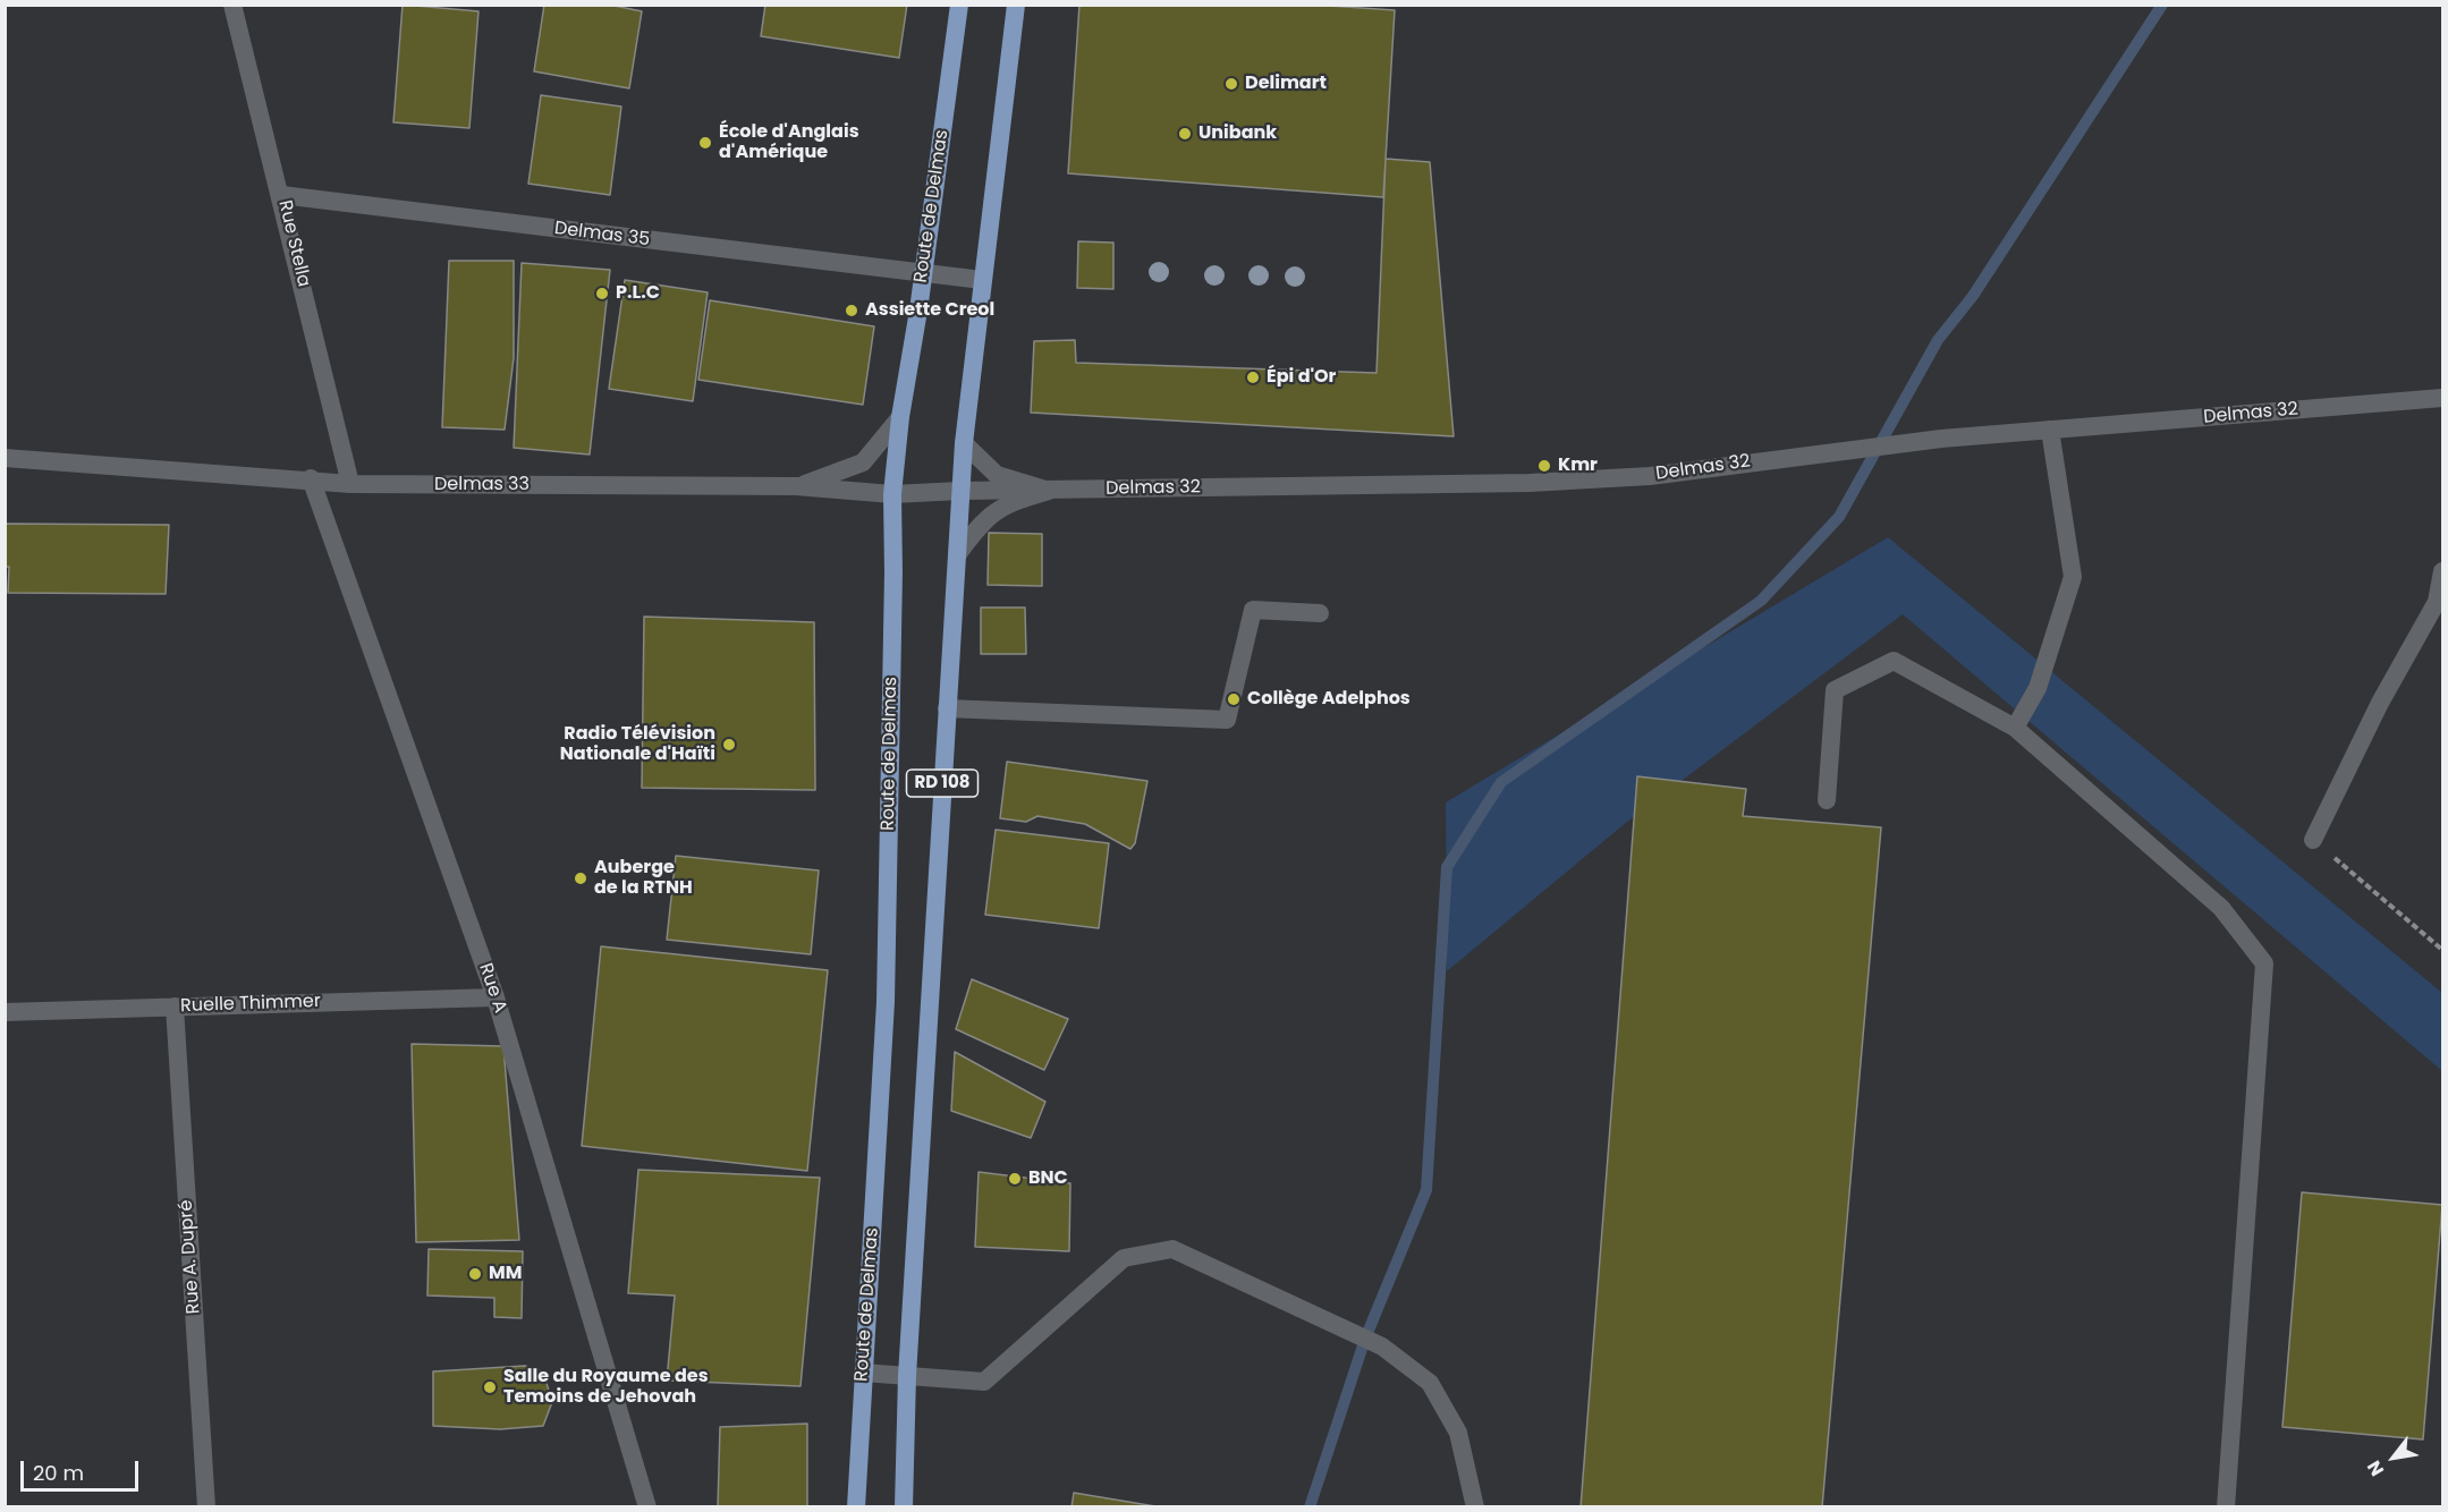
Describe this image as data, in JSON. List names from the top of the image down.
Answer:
{
  "streets": {
    "main road": ["Route de Delmas", "RD 108"],
    "street": [
      "Delmas 35",
      "Rue Stella",
      "Delmas 32",
      "Delmas 33",
      "Rue A",
      "Ruelle Thimmer",
      "Rue A. Dupré"
    ]
  },
  "crossings": [
    ["Route de Delmas", "Delmas 35"],
    ["Route de Delmas", "Delmas 33"],
    ["Delmas 35", "Rue Stella"],
    ["Delmas 35", "RD 108"],
    ["Rue Stella", "Delmas 33"],
    ["Delmas 32", "Delmas 33"],
    ["Delmas 32", "RD 108"],
    ["Delmas 33", "RD 108"],
    ["Delmas 33", "Rue A"],
    ["Rue A", "Ruelle Thimmer"],
    ["Ruelle Thimmer", "Rue A. Dupré"]
  ],
  "places": [
    "Delimart",
    "Unibank",
    "École d'Anglais d'Amérique",
    "P.L.C",
    "Assiette Creol",
    "Épi d'Or",
    "Kmr",
    "Collège Adelphos",
    "Radio Télévision Nationale d'Haïti",
    "Auberge de la RTNH",
    "BNC",
    "MM",
    "Salle du Royaume des Temoins de Jehovah"
  ],
  "scale_bar": "20 m",
  "north": "bottom left"
}
